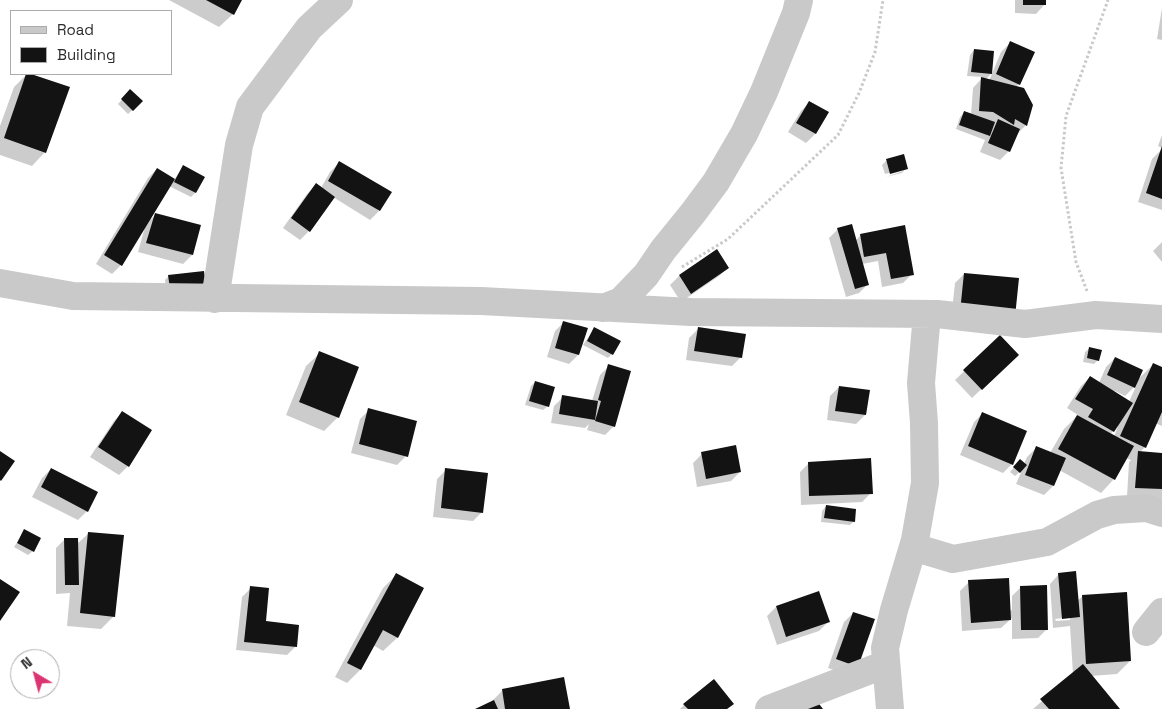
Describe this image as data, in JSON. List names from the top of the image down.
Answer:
{
  "legend": ["Road", "Building"],
  "north": "top left"
}
